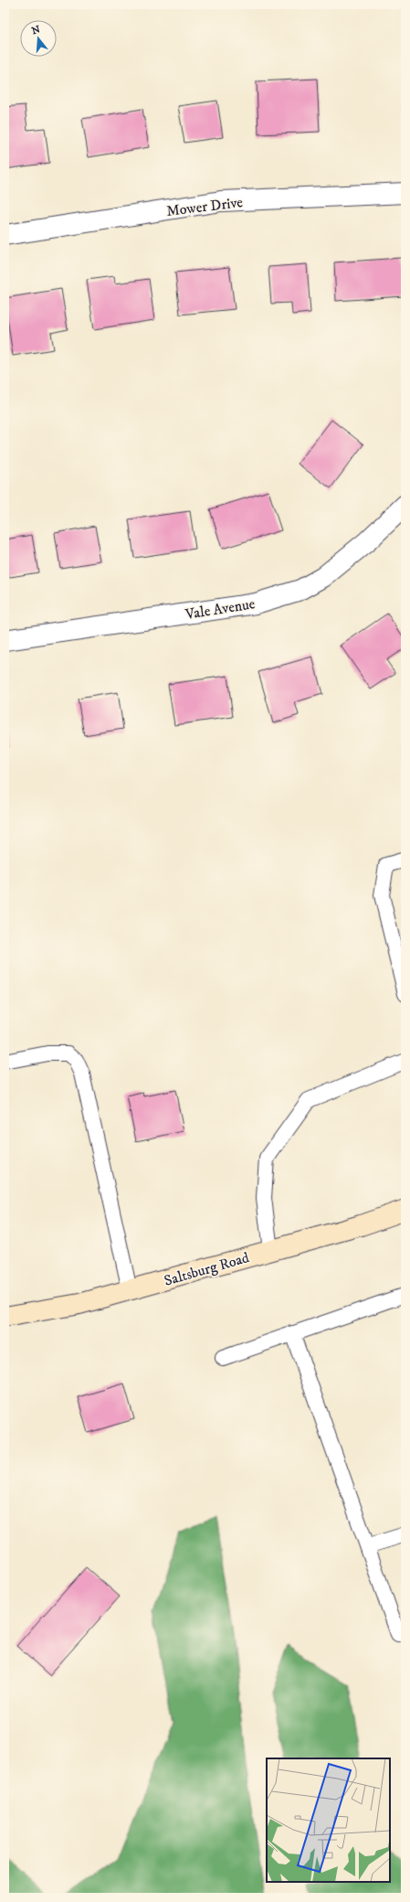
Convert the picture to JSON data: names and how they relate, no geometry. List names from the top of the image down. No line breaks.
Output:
{"streets":{"main road":["Saltsburg Road"],"street":["Mower Drive","Vale Avenue"]},"north":"top"}
